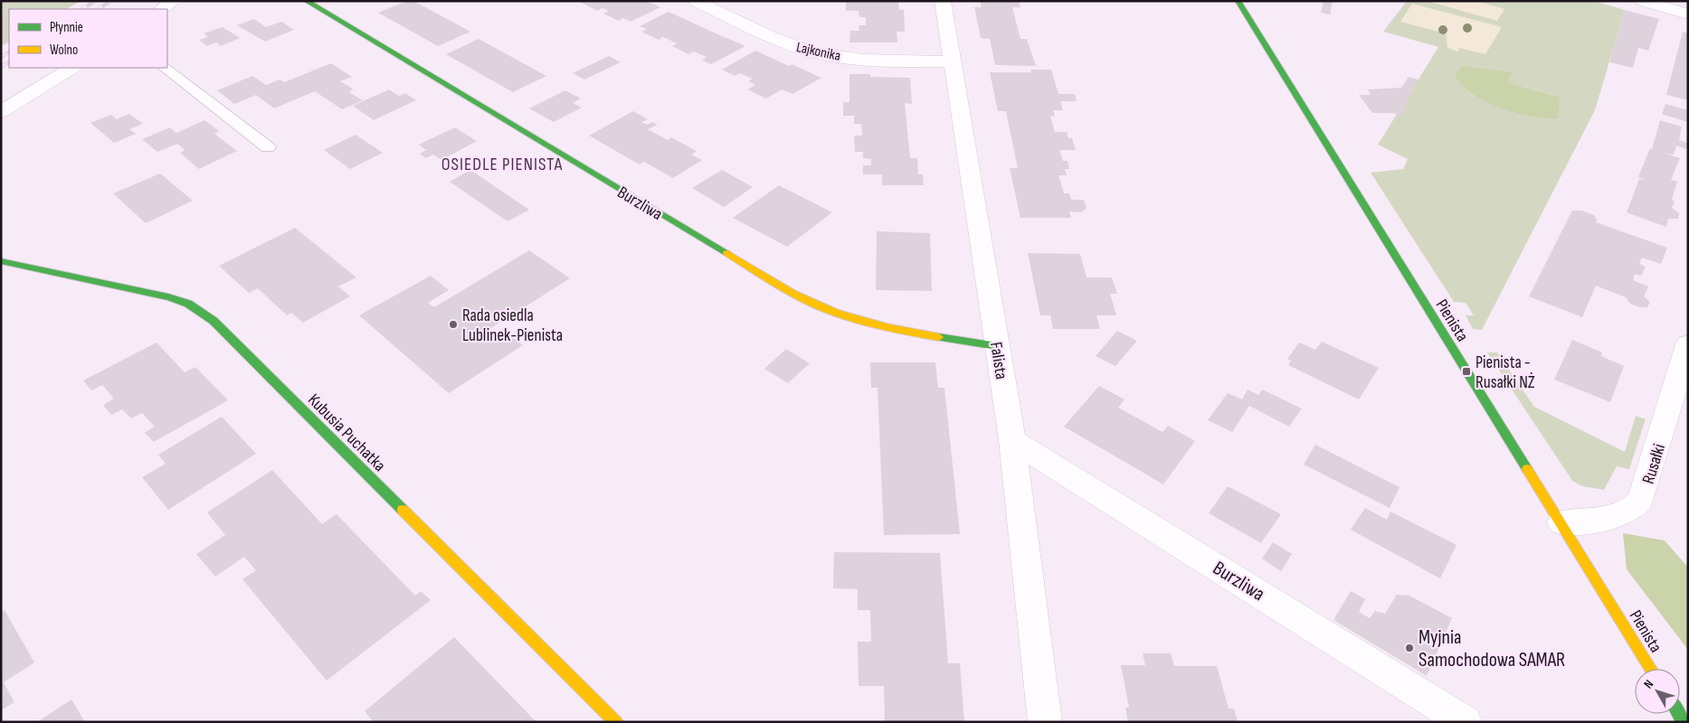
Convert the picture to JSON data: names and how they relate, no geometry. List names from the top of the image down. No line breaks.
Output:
{"streets":{"street":["Lajkonika","Burzliwa","Pienista","Falista","Kubusia Puchatka","Rusałki"]},"crossings":[["Lajkonika","Falista"],["Burzliwa","Falista"],["Pienista","Rusałki"]],"districts":["OSIEDLE PIENISTA"],"places":{"other":["Rada osiedla Lublinek-Pienista","Myjnia Samochodowa SAMAR"],"transit":["Pienista - Rusałki NŻ"]},"legend":["Płynnie","Wolno"],"north":"top left"}
